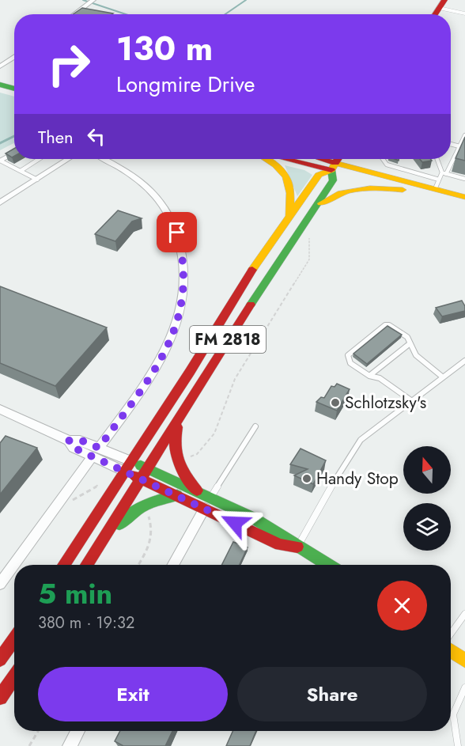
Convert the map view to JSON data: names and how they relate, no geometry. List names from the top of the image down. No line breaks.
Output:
{"streets":{"main road":["FM 2818"]},"places":["Schlotzsky's","Handy Stop"],"north":"top","page":{"turn":["130 m","Longmire Drive"],"then":"Then","heading":["5 min","380 m · 19:32"],"buttons":["Exit","Share"]}}
